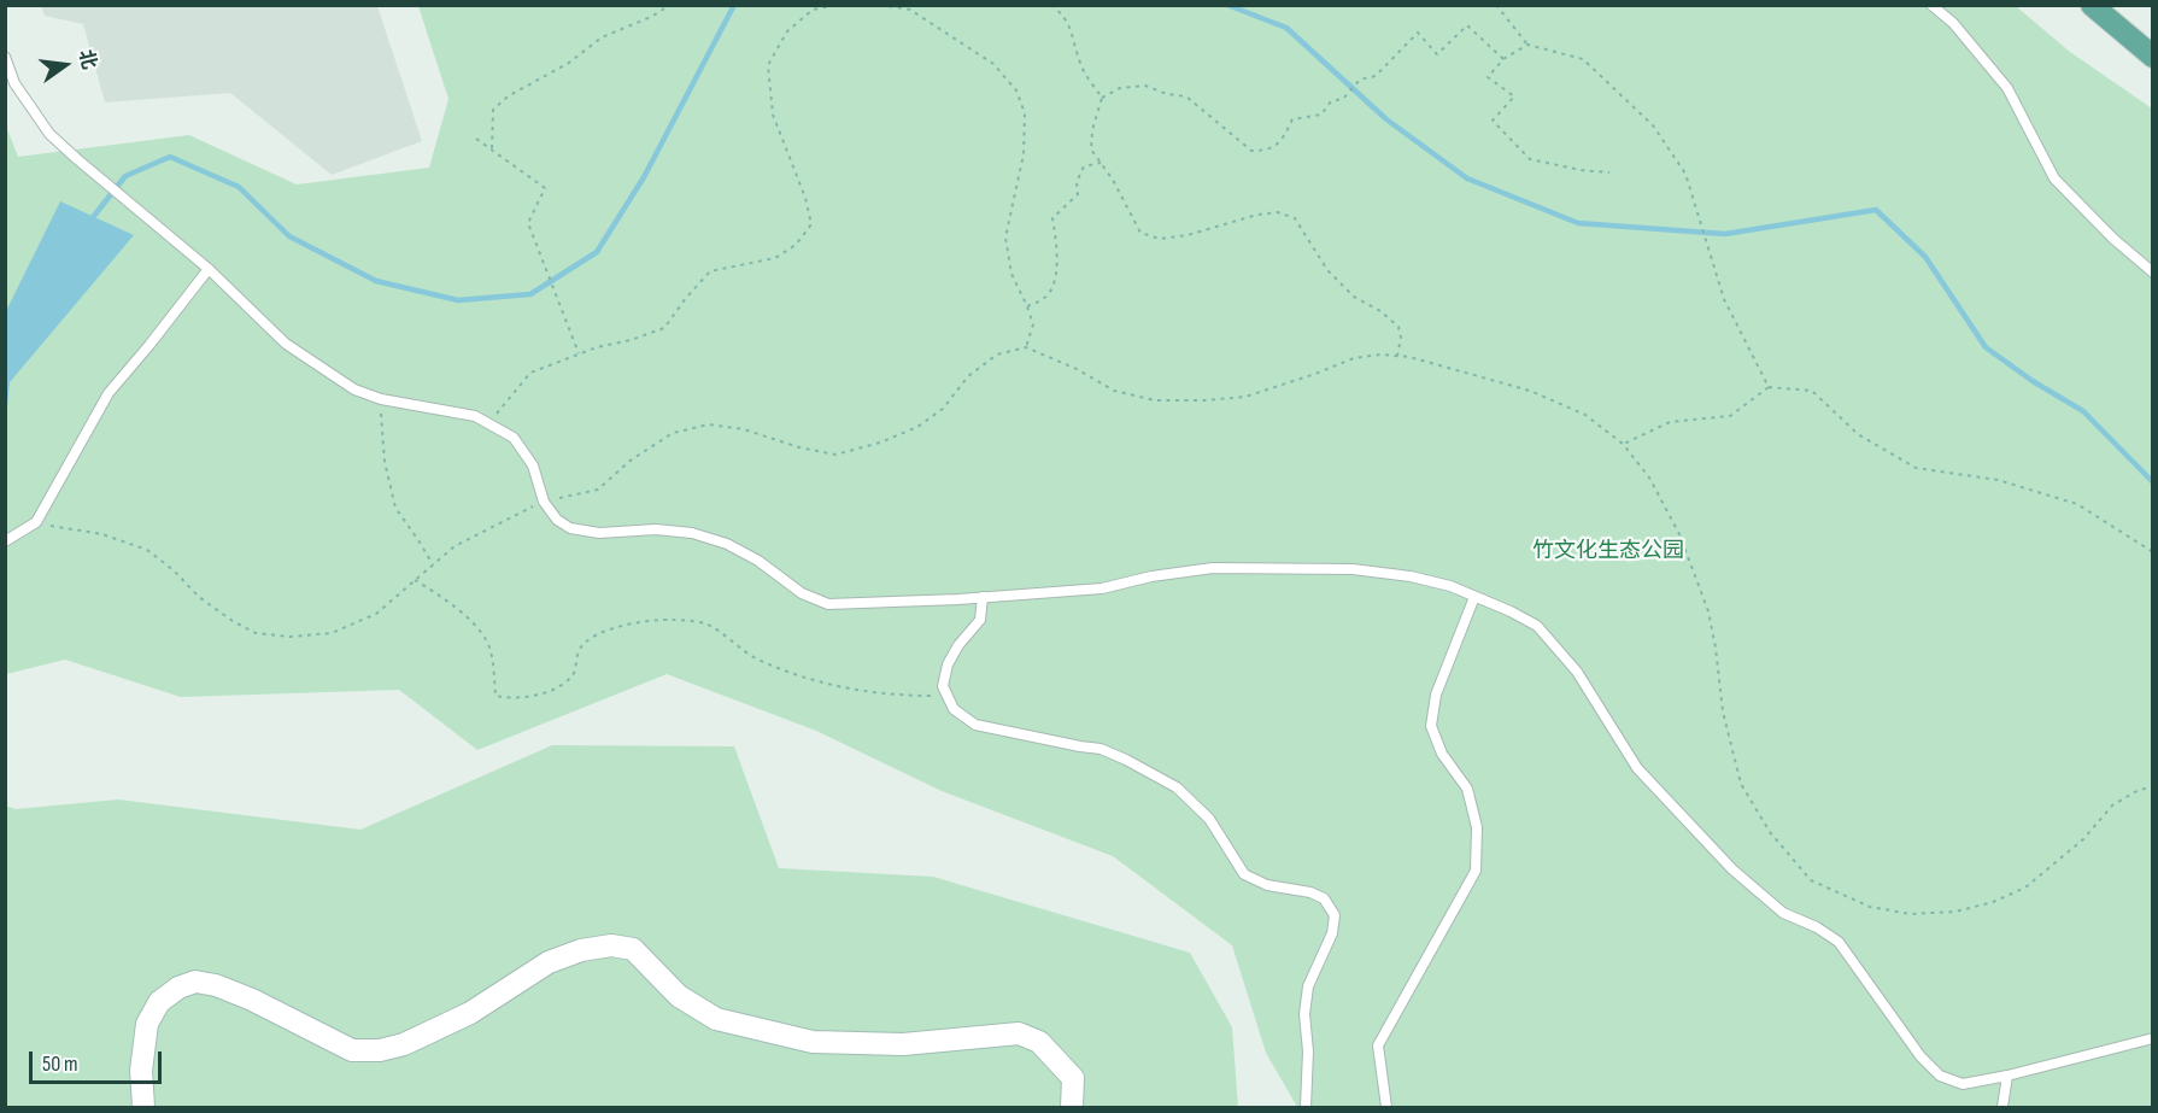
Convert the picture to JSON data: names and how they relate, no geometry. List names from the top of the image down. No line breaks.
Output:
{"parks":["竹文化生态公园"],"scale_bar":"50 m","north":"right"}
